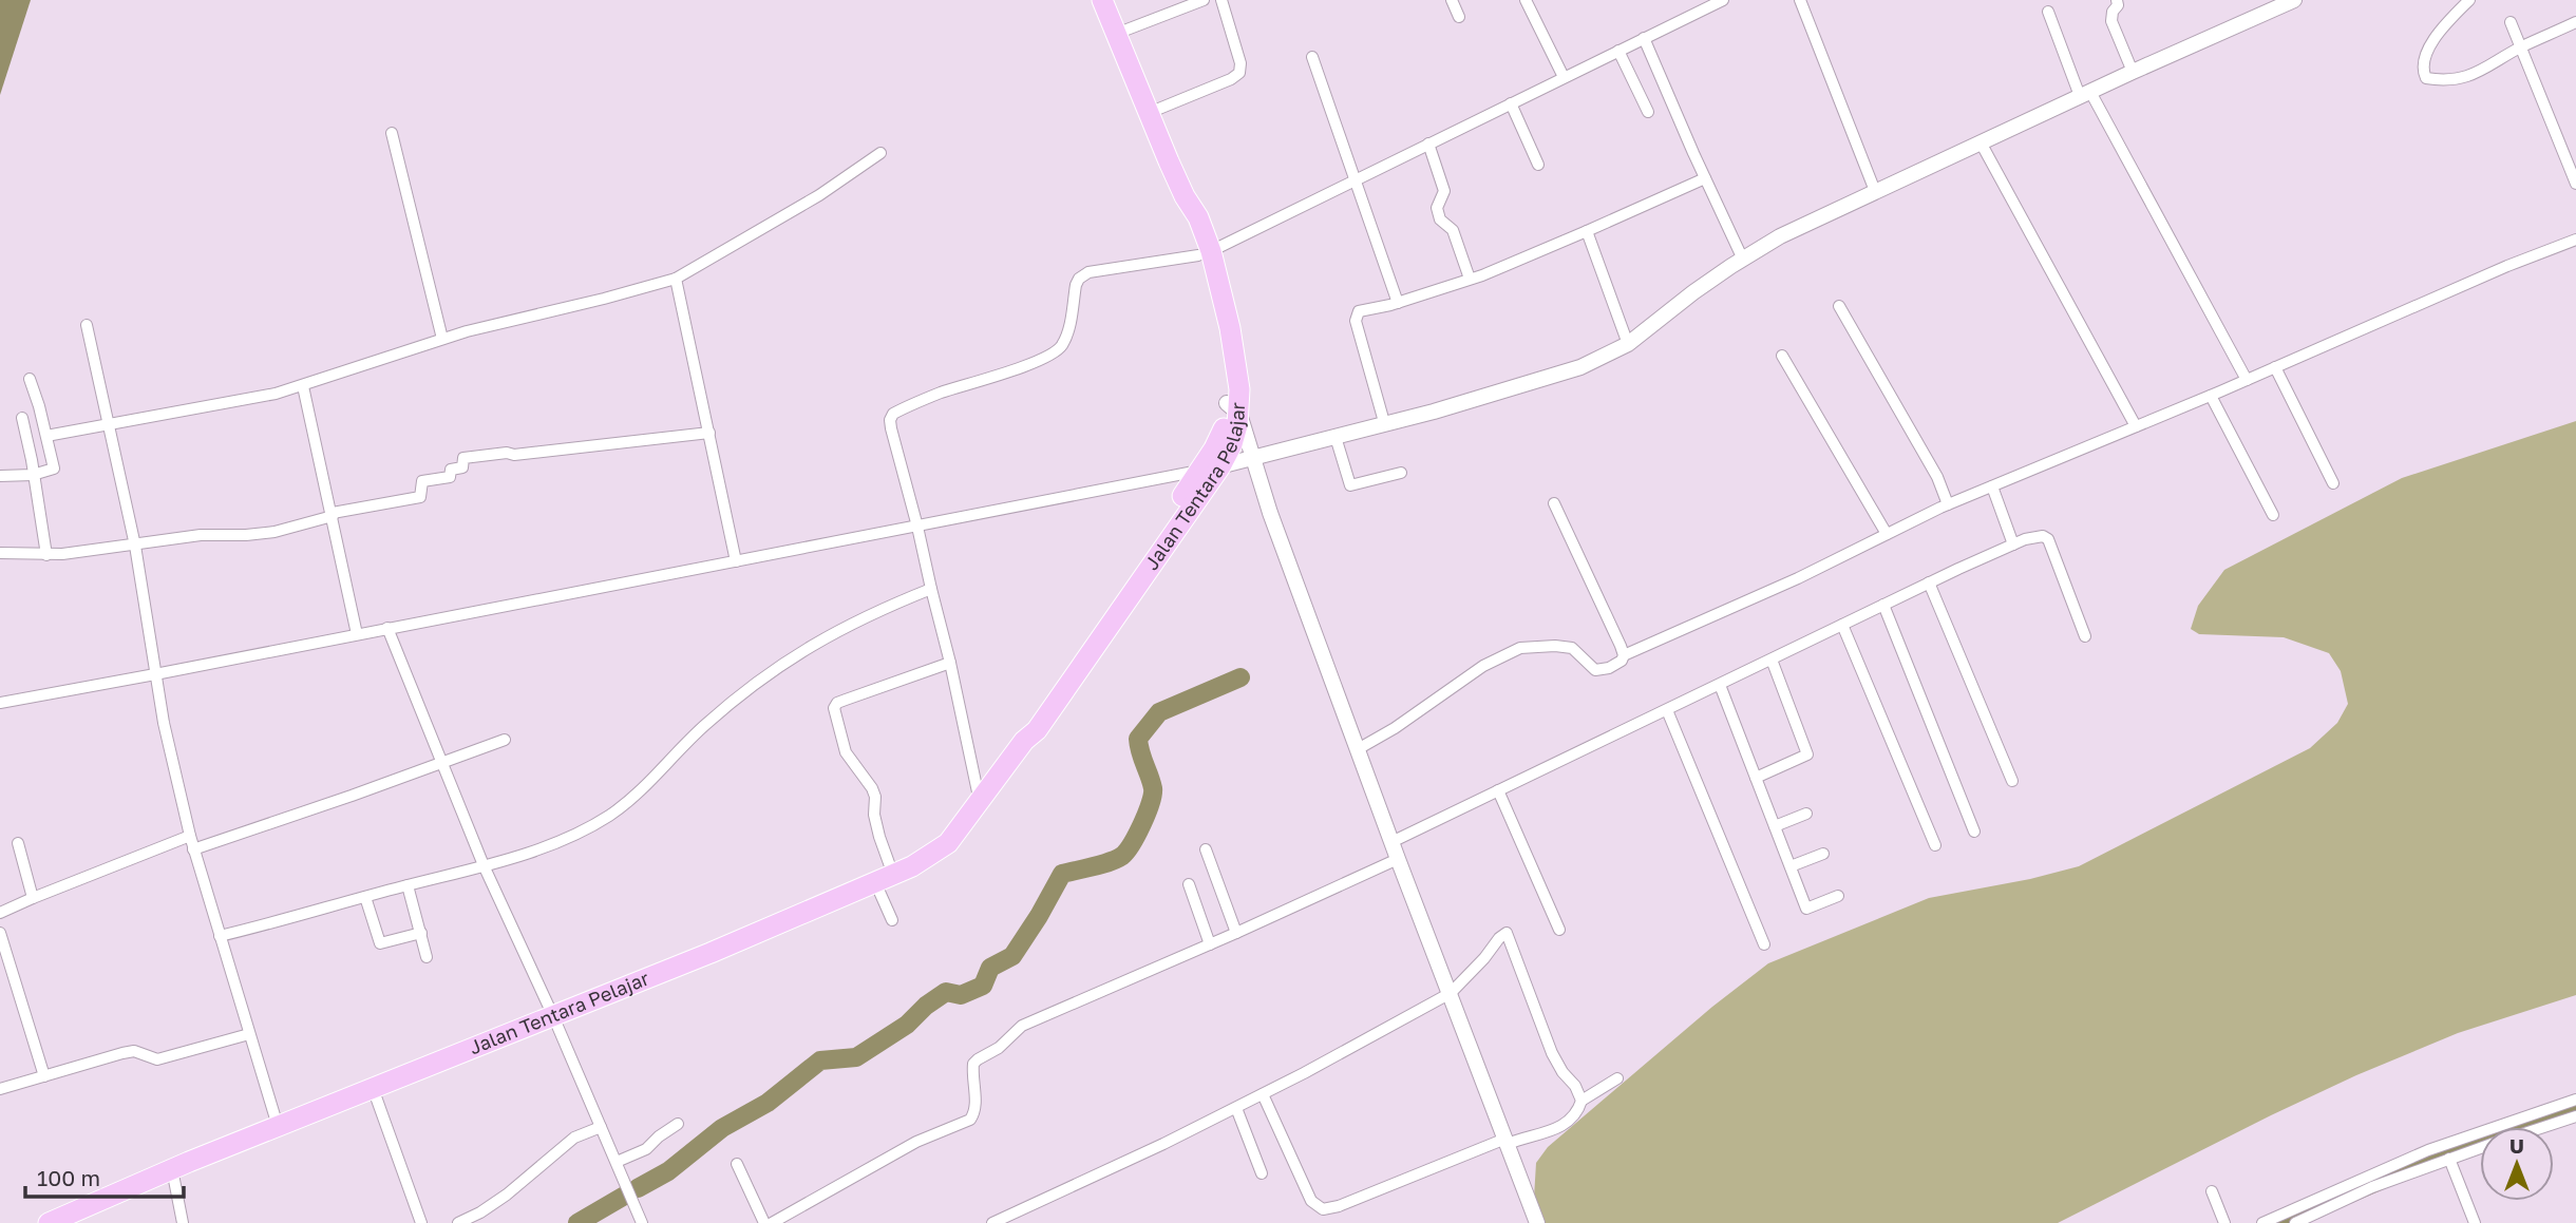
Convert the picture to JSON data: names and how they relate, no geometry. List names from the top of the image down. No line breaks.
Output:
{"streets":{"highway":["Jalan Tentara Pelajar"]},"scale_bar":"100 m","north":"top"}
